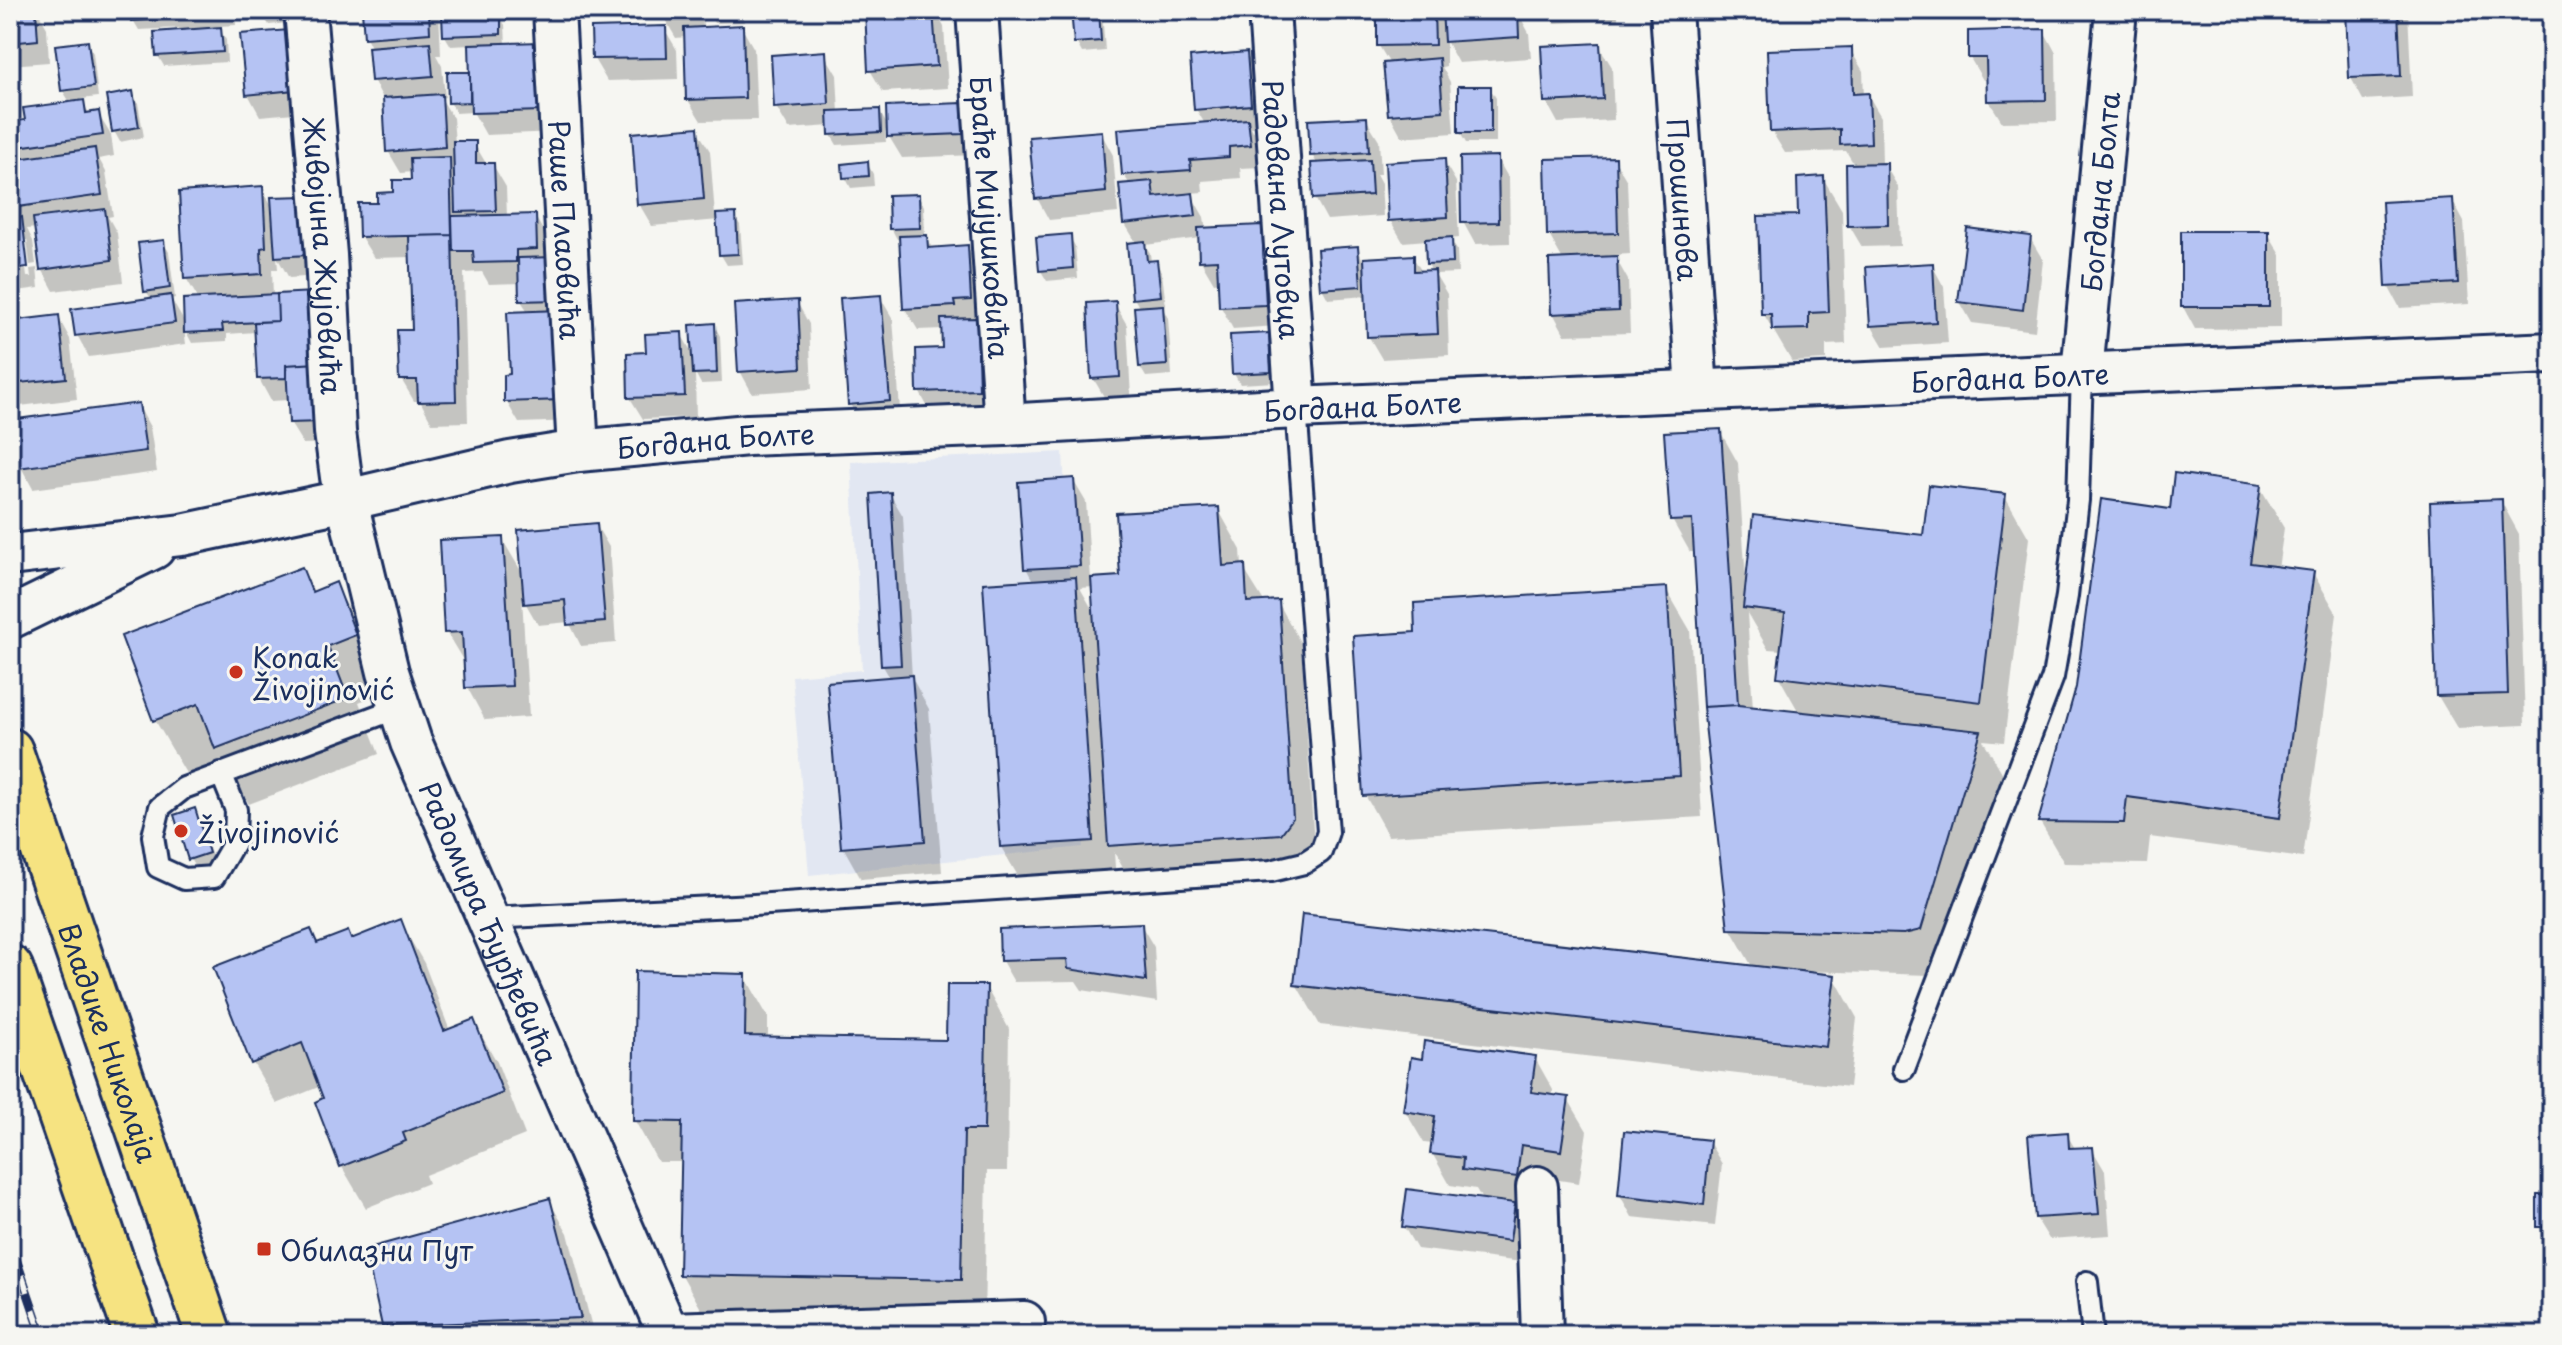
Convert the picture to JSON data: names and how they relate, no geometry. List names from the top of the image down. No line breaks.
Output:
{"streets":{"main road":["Владике Николаја"],"street":["Богдана Болта","Прошинова","Радована Лутовца","Браће Мијушковића","Раше Плаовића","Живојина Жујовића","Богдана Болте","Радомира Ђурђевића"]},"crossings":[["Богдана Болта","Богдана Болте"],["Прошинова","Богдана Болте"],["Радована Лутовца","Богдана Болте"],["Браће Мијушковића","Богдана Болте"],["Раше Плаовића","Богдана Болте"],["Живојина Жујовића","Богдана Болте"],["Живојина Жујовића","Радомира Ђурђевића"],["Богдана Болте","Радомира Ђурђевића"]],"places":{"other":["Konak Živojinović","Živojinović"],"transit":["Обилазни Пут"]}}
